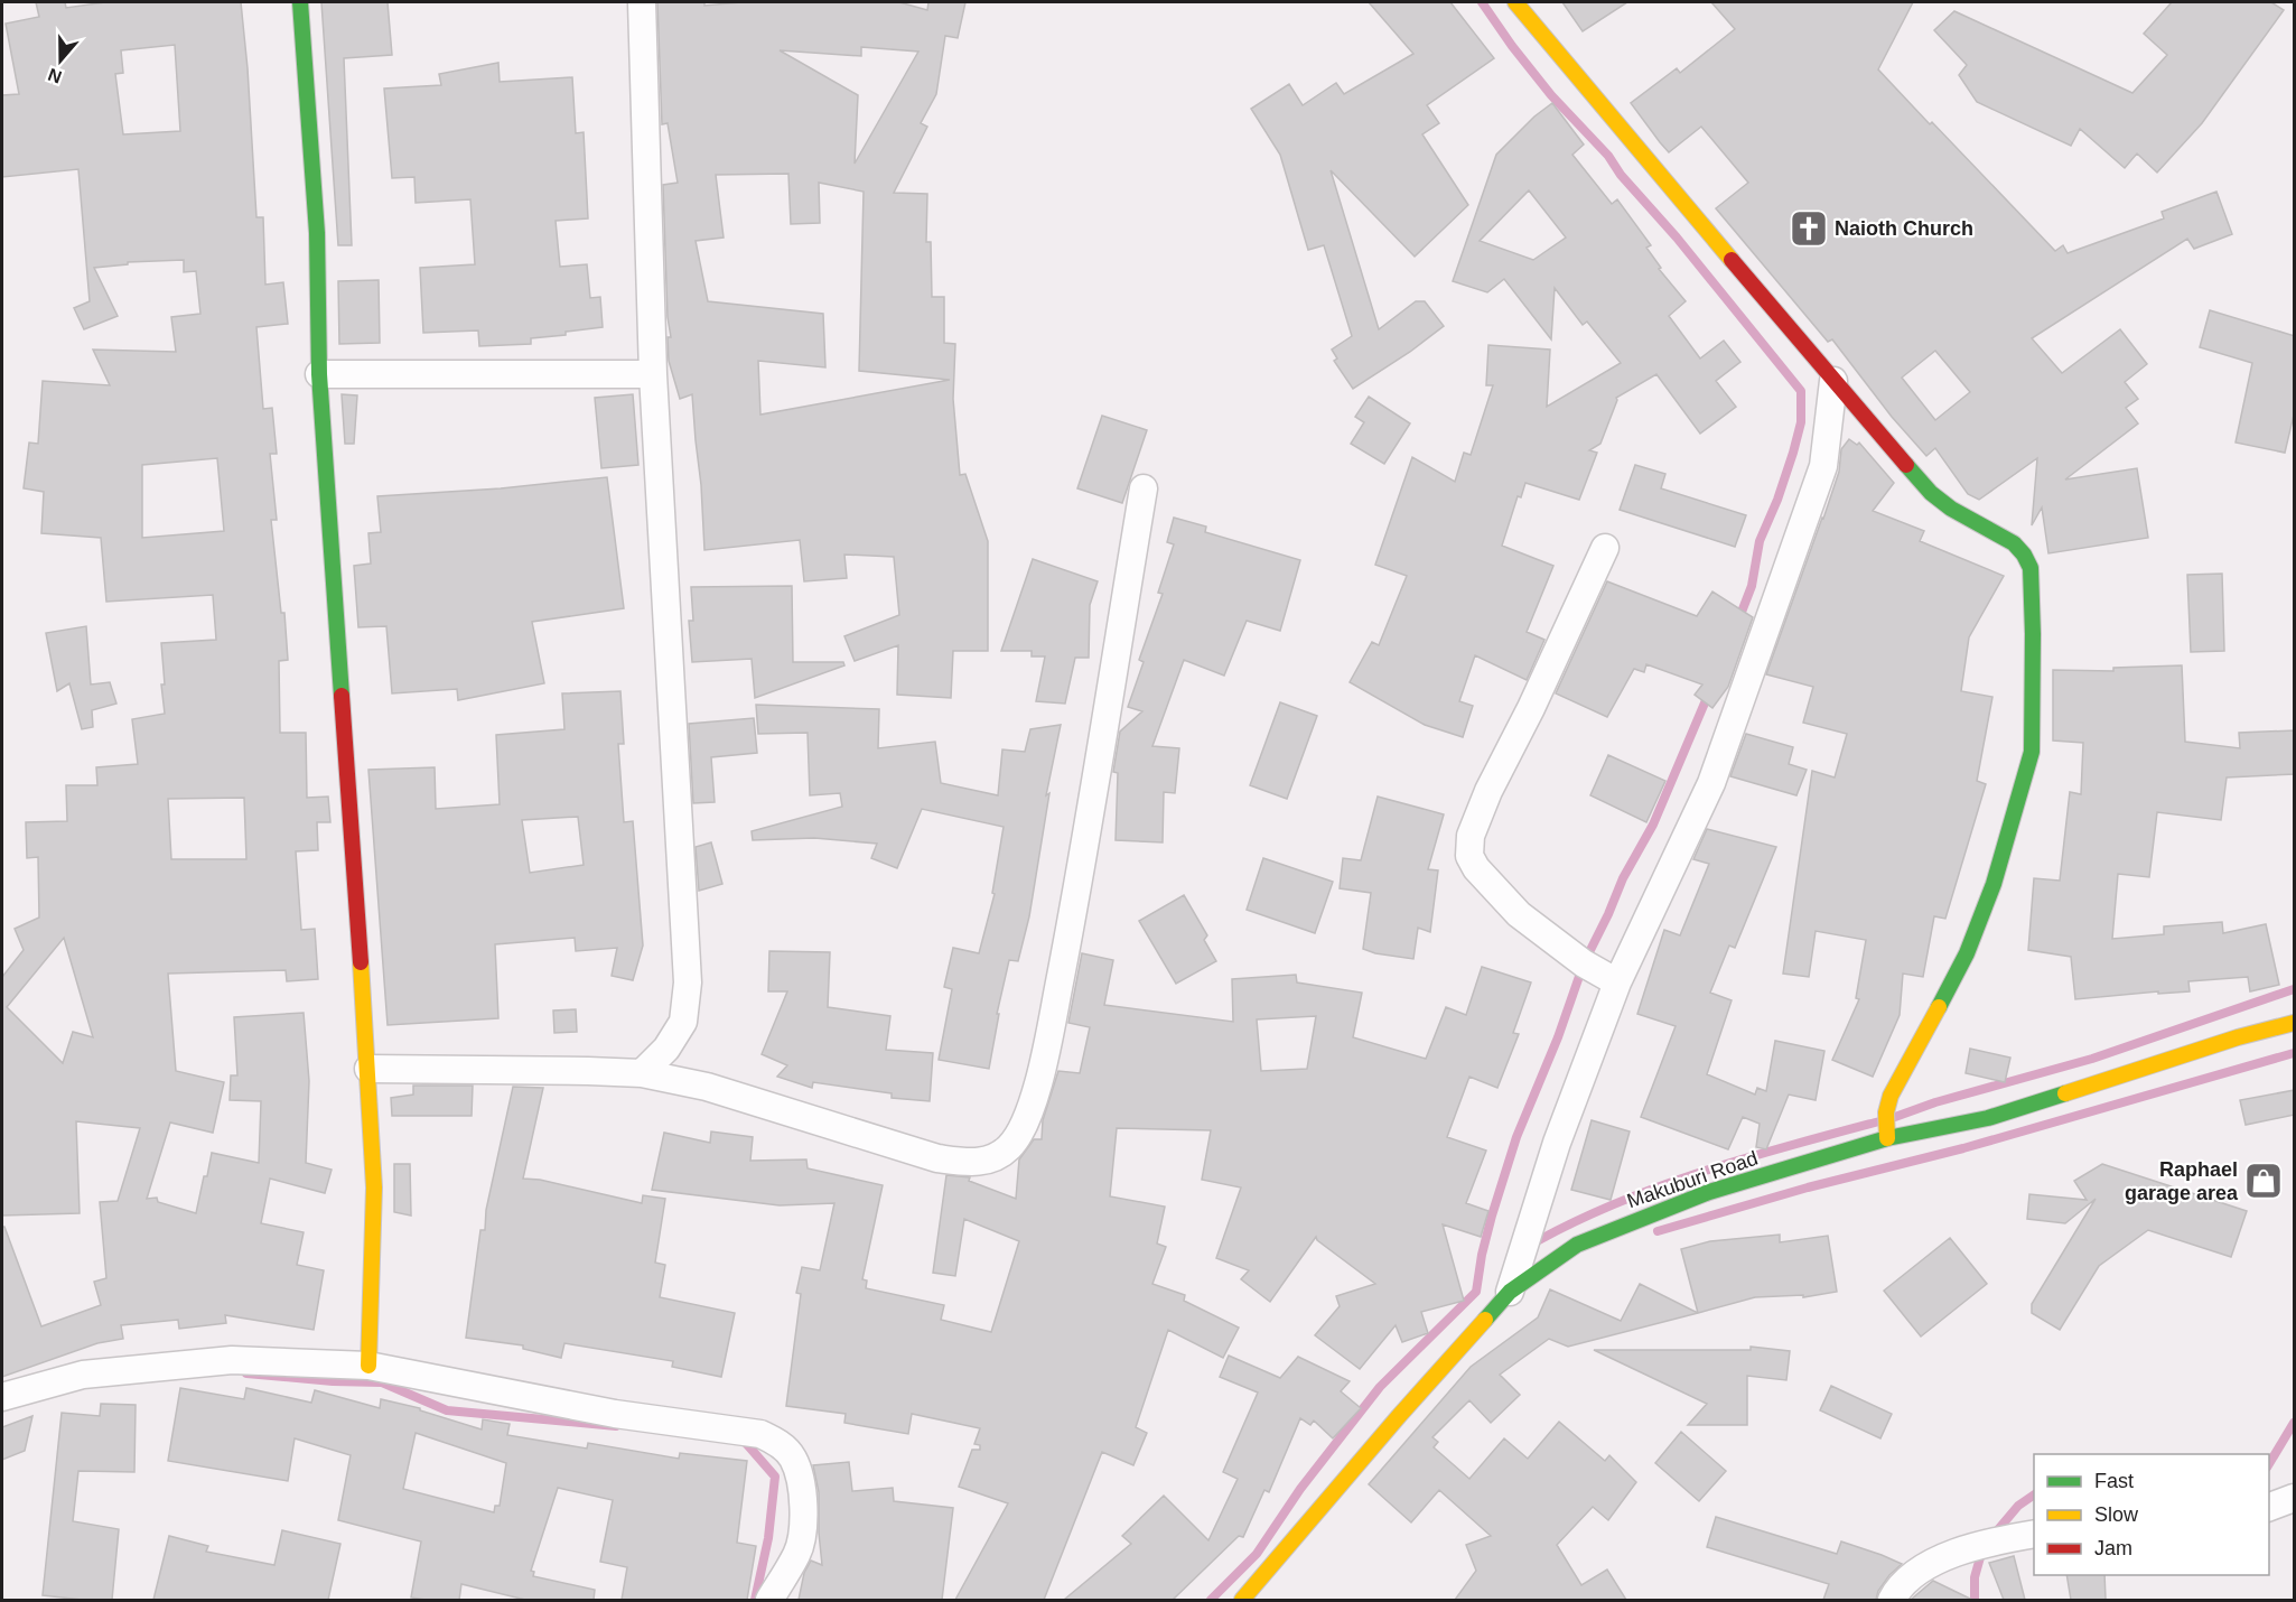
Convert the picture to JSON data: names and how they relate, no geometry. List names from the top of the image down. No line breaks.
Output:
{"streets":{"street":["Makuburi Road"]},"places":{"church":["Naioth Church"],"shop":["Raphael garage area"]},"legend":["Fast","Slow","Jam"],"north":"bottom"}
